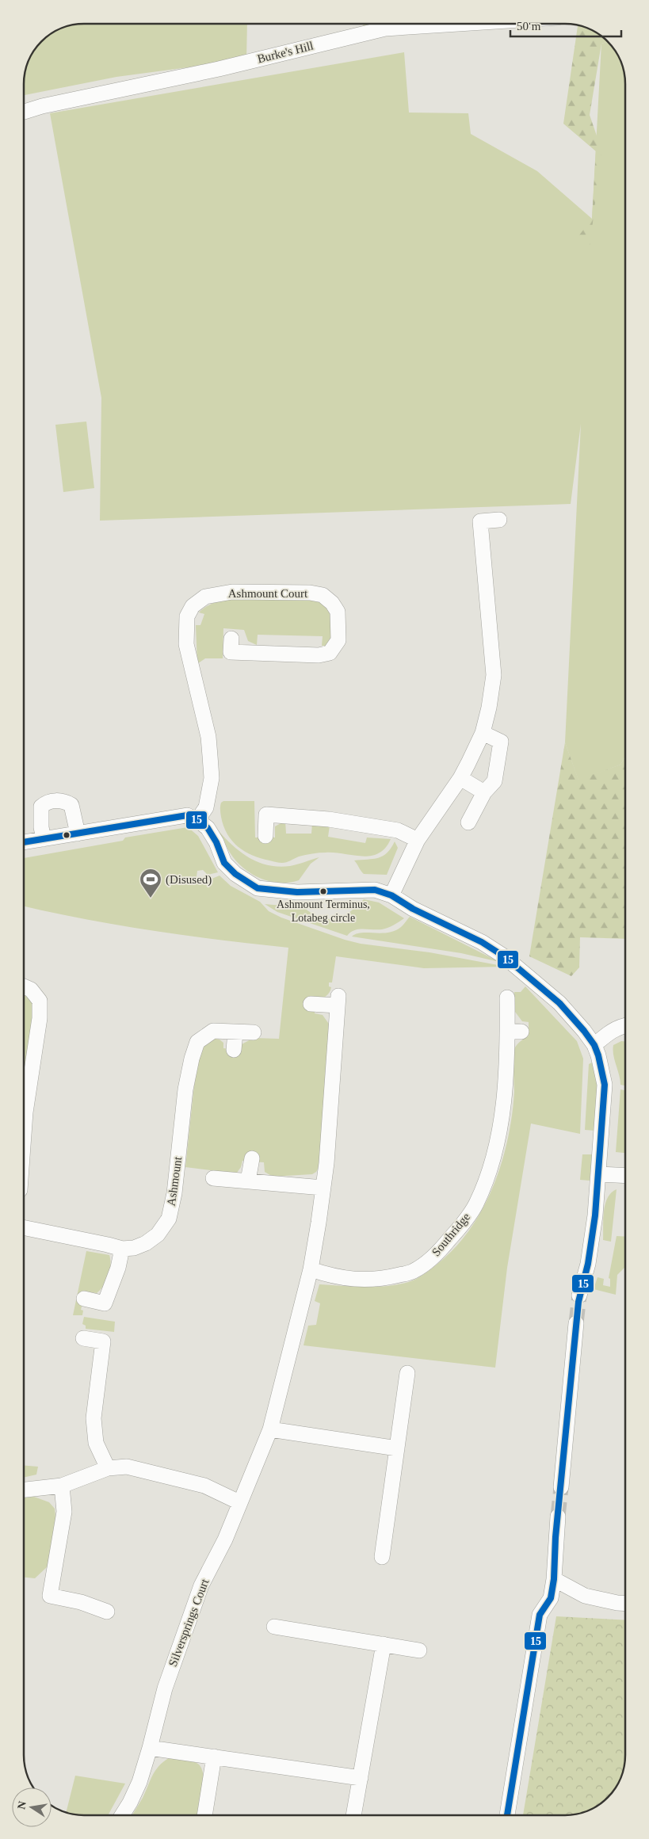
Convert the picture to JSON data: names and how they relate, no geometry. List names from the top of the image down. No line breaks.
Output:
{"streets":{"street":["Burke's Hill","Ashmount Court","Ashmount","Southridge","Silversprings Court"]},"crossings":[["Southridge","Silversprings Court"]],"places":{"other":["Ashmount Terminus, Lotabeg circle"],"sports":["(Disused)"]},"lines":["transit line 15"],"scale_bar":"50 m","north":"left"}
